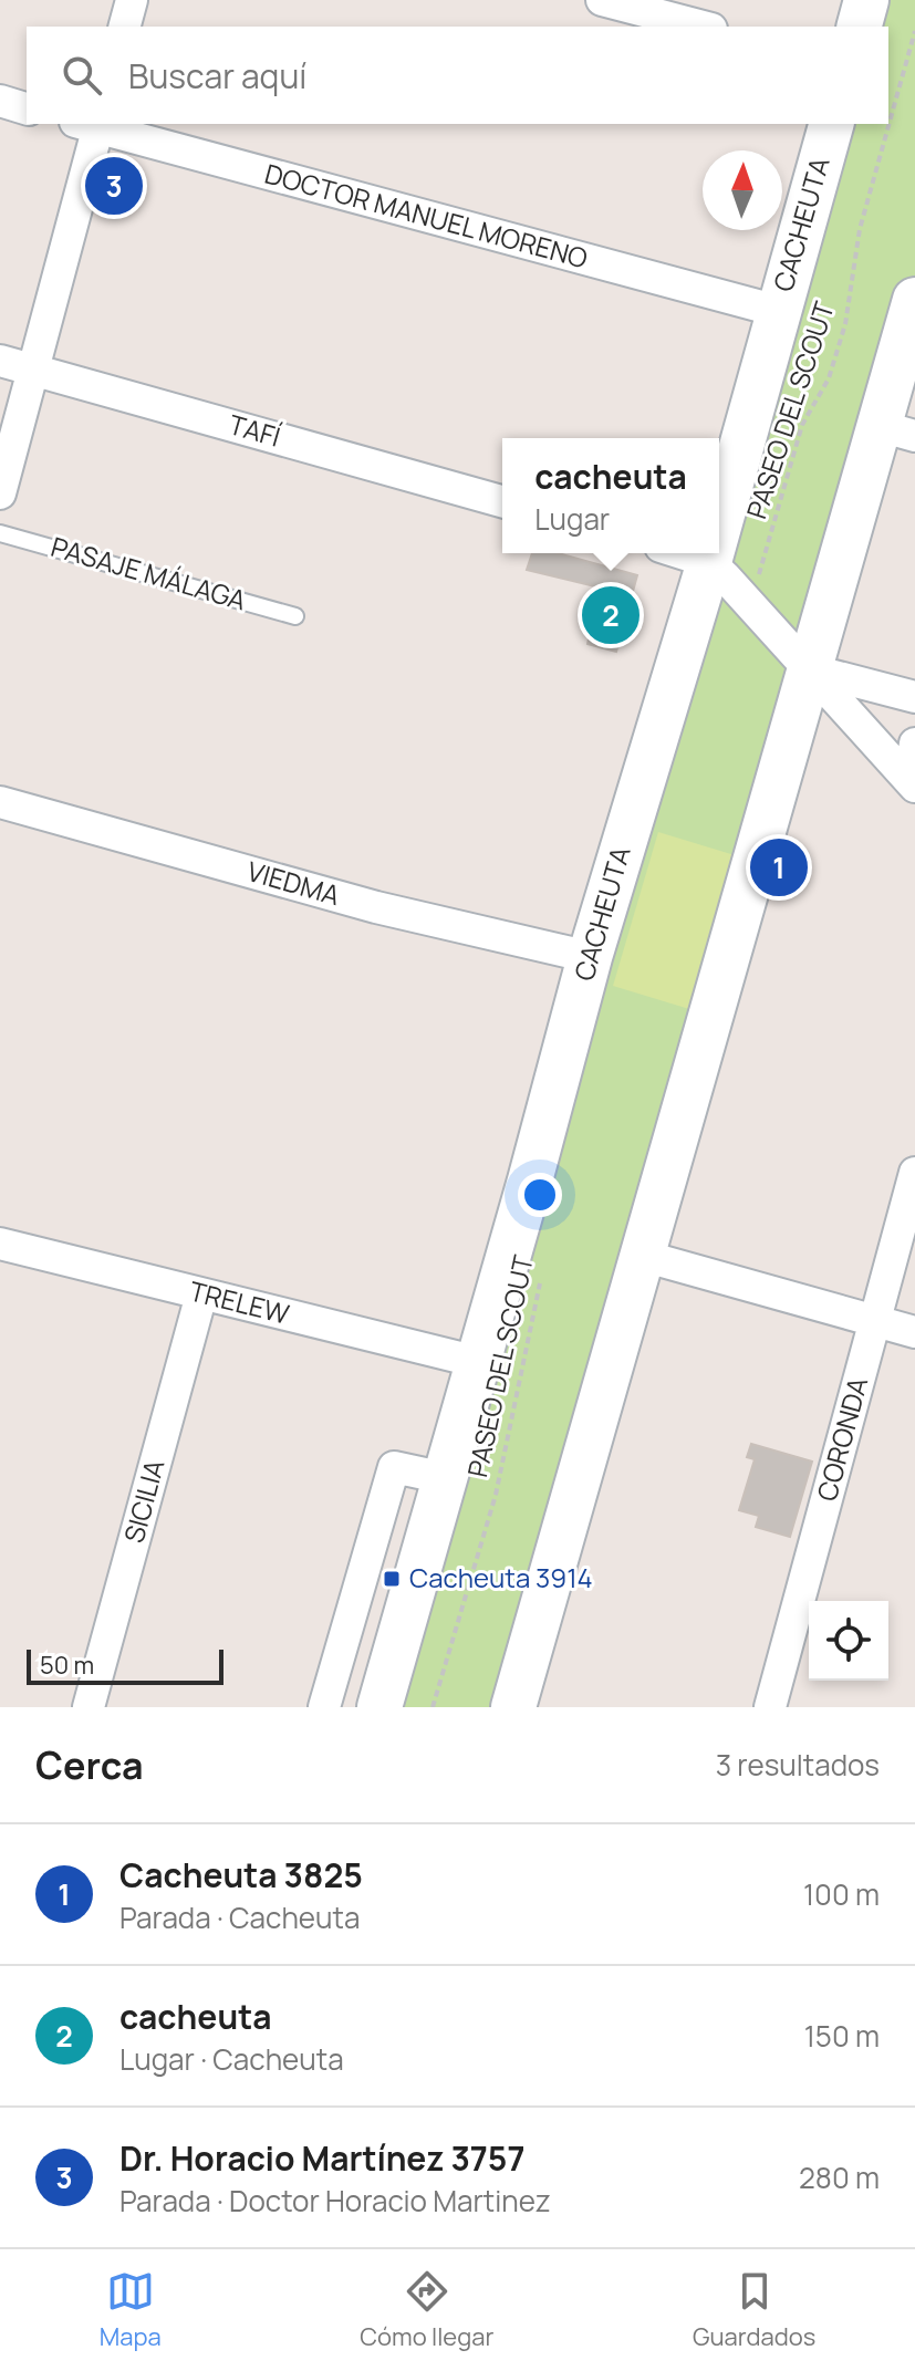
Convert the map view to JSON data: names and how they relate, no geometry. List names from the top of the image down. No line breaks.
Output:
{"streets":{"street":["DOCTOR MANUEL MORENO","CACHEUTA","TAFÍ","VIEDMA","TRELEW","CORONDA","SICILIA"],"lane":["PASAJE MÁLAGA"],"path":["PASEO DEL SCOUT"]},"crossings":[["DOCTOR MANUEL MORENO","CACHEUTA"],["CACHEUTA","VIEDMA"],["CACHEUTA","TRELEW"],["TRELEW","SICILIA"]],"places":{"transit":["Cacheuta 3914"]},"scale_bar":"50 m","north":"top","page":{"search":"Buscar aquí","pins":["3","2","1"],"popup":["cacheuta","Lugar"],"scale":"50 m","heading":["Cerca","3 resultados"],"list":[{"mark":"1","name":"Cacheuta 3825","note":"Parada · Cacheuta","value":"100 m"},{"mark":"2","name":"cacheuta","note":"Lugar · Cacheuta","value":"150 m"},{"mark":"3","name":"Dr. Horacio Martínez 3757","note":"Parada · Doctor Horacio Martinez","value":"280 m"}],"nav":["Mapa","Cómo llegar","Guardados"]}}
